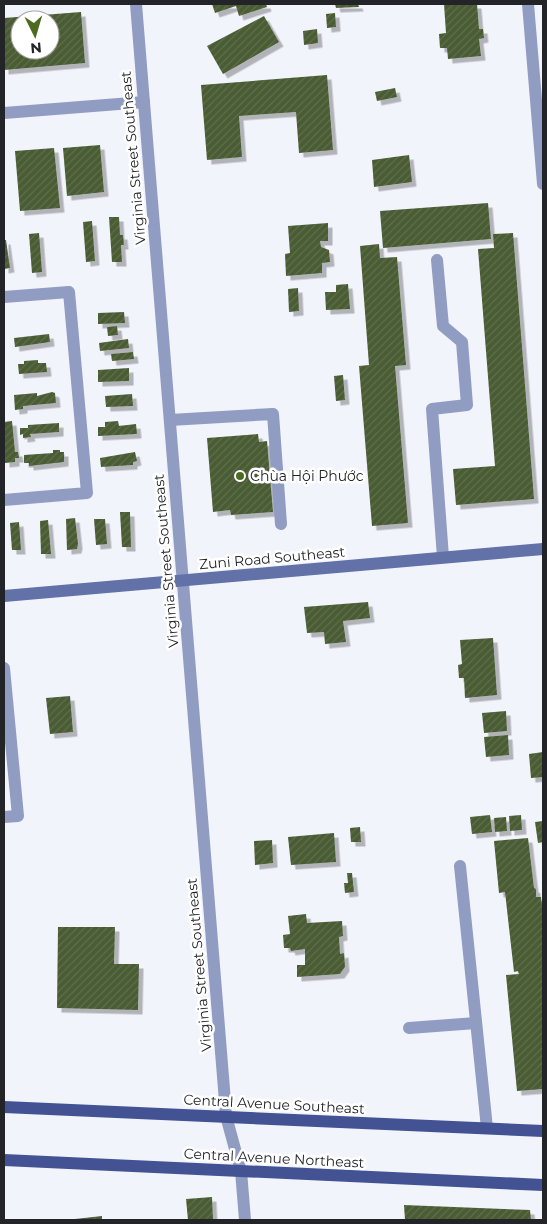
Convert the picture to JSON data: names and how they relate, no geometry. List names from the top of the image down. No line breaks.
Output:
{"streets":{"main road":["Central Avenue Southeast","Central Avenue Northeast"],"street":["Virginia Street Southeast","Zuni Road Southeast"]},"crossings":[["Virginia Street Southeast","Zuni Road Southeast"],["Virginia Street Southeast","Central Avenue Southeast"],["Virginia Street Southeast","Central Avenue Northeast"]],"places":["Chùa Hội Phước"],"north":"bottom"}
